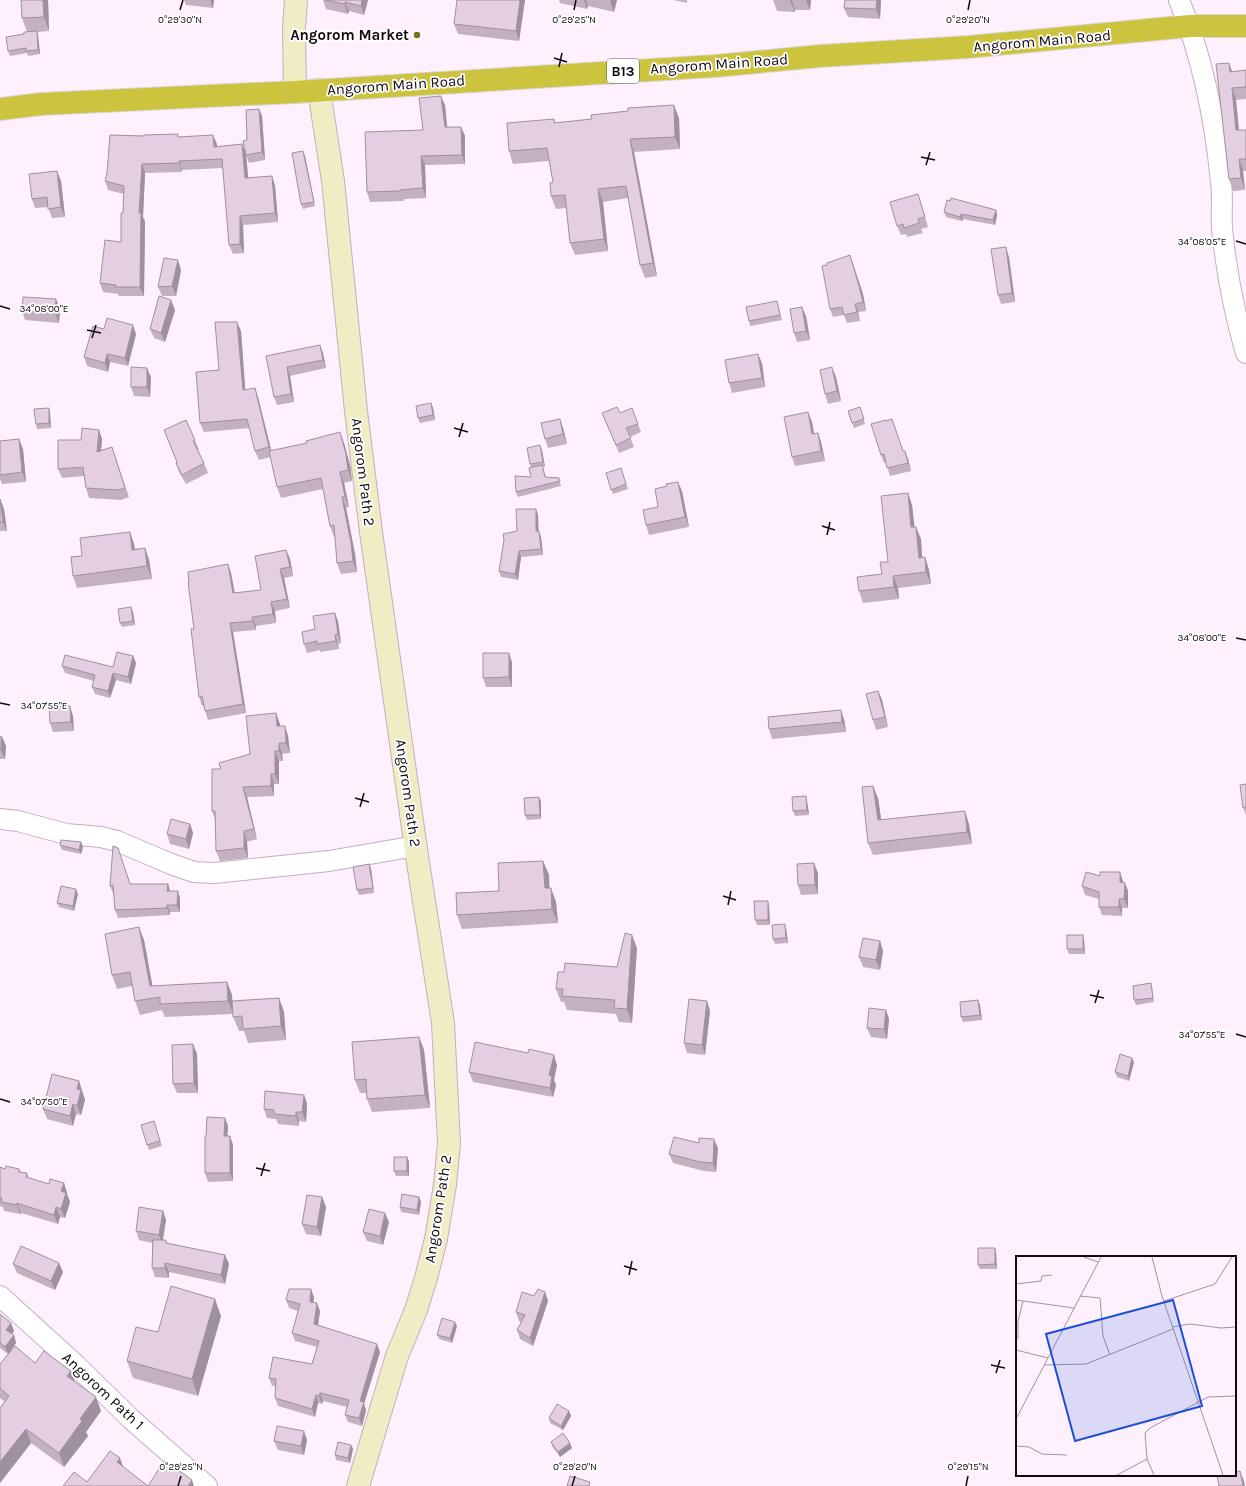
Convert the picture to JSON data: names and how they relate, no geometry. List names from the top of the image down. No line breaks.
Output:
{"streets":{"highway":["Angorom Main Road","B13"],"street":["Angorom Path 2","Angorom Path 1"]},"crossings":[["Angorom Main Road","Angorom Path 2"]],"places":["Angorom Market"],"coordinates":["0°29'25\"N","0°29'20\"N","0°29'30\"N","34°08'05\"E","34°08'00\"E","34°07'55\"E","34°07'50\"E","0°29'15\"N"]}
